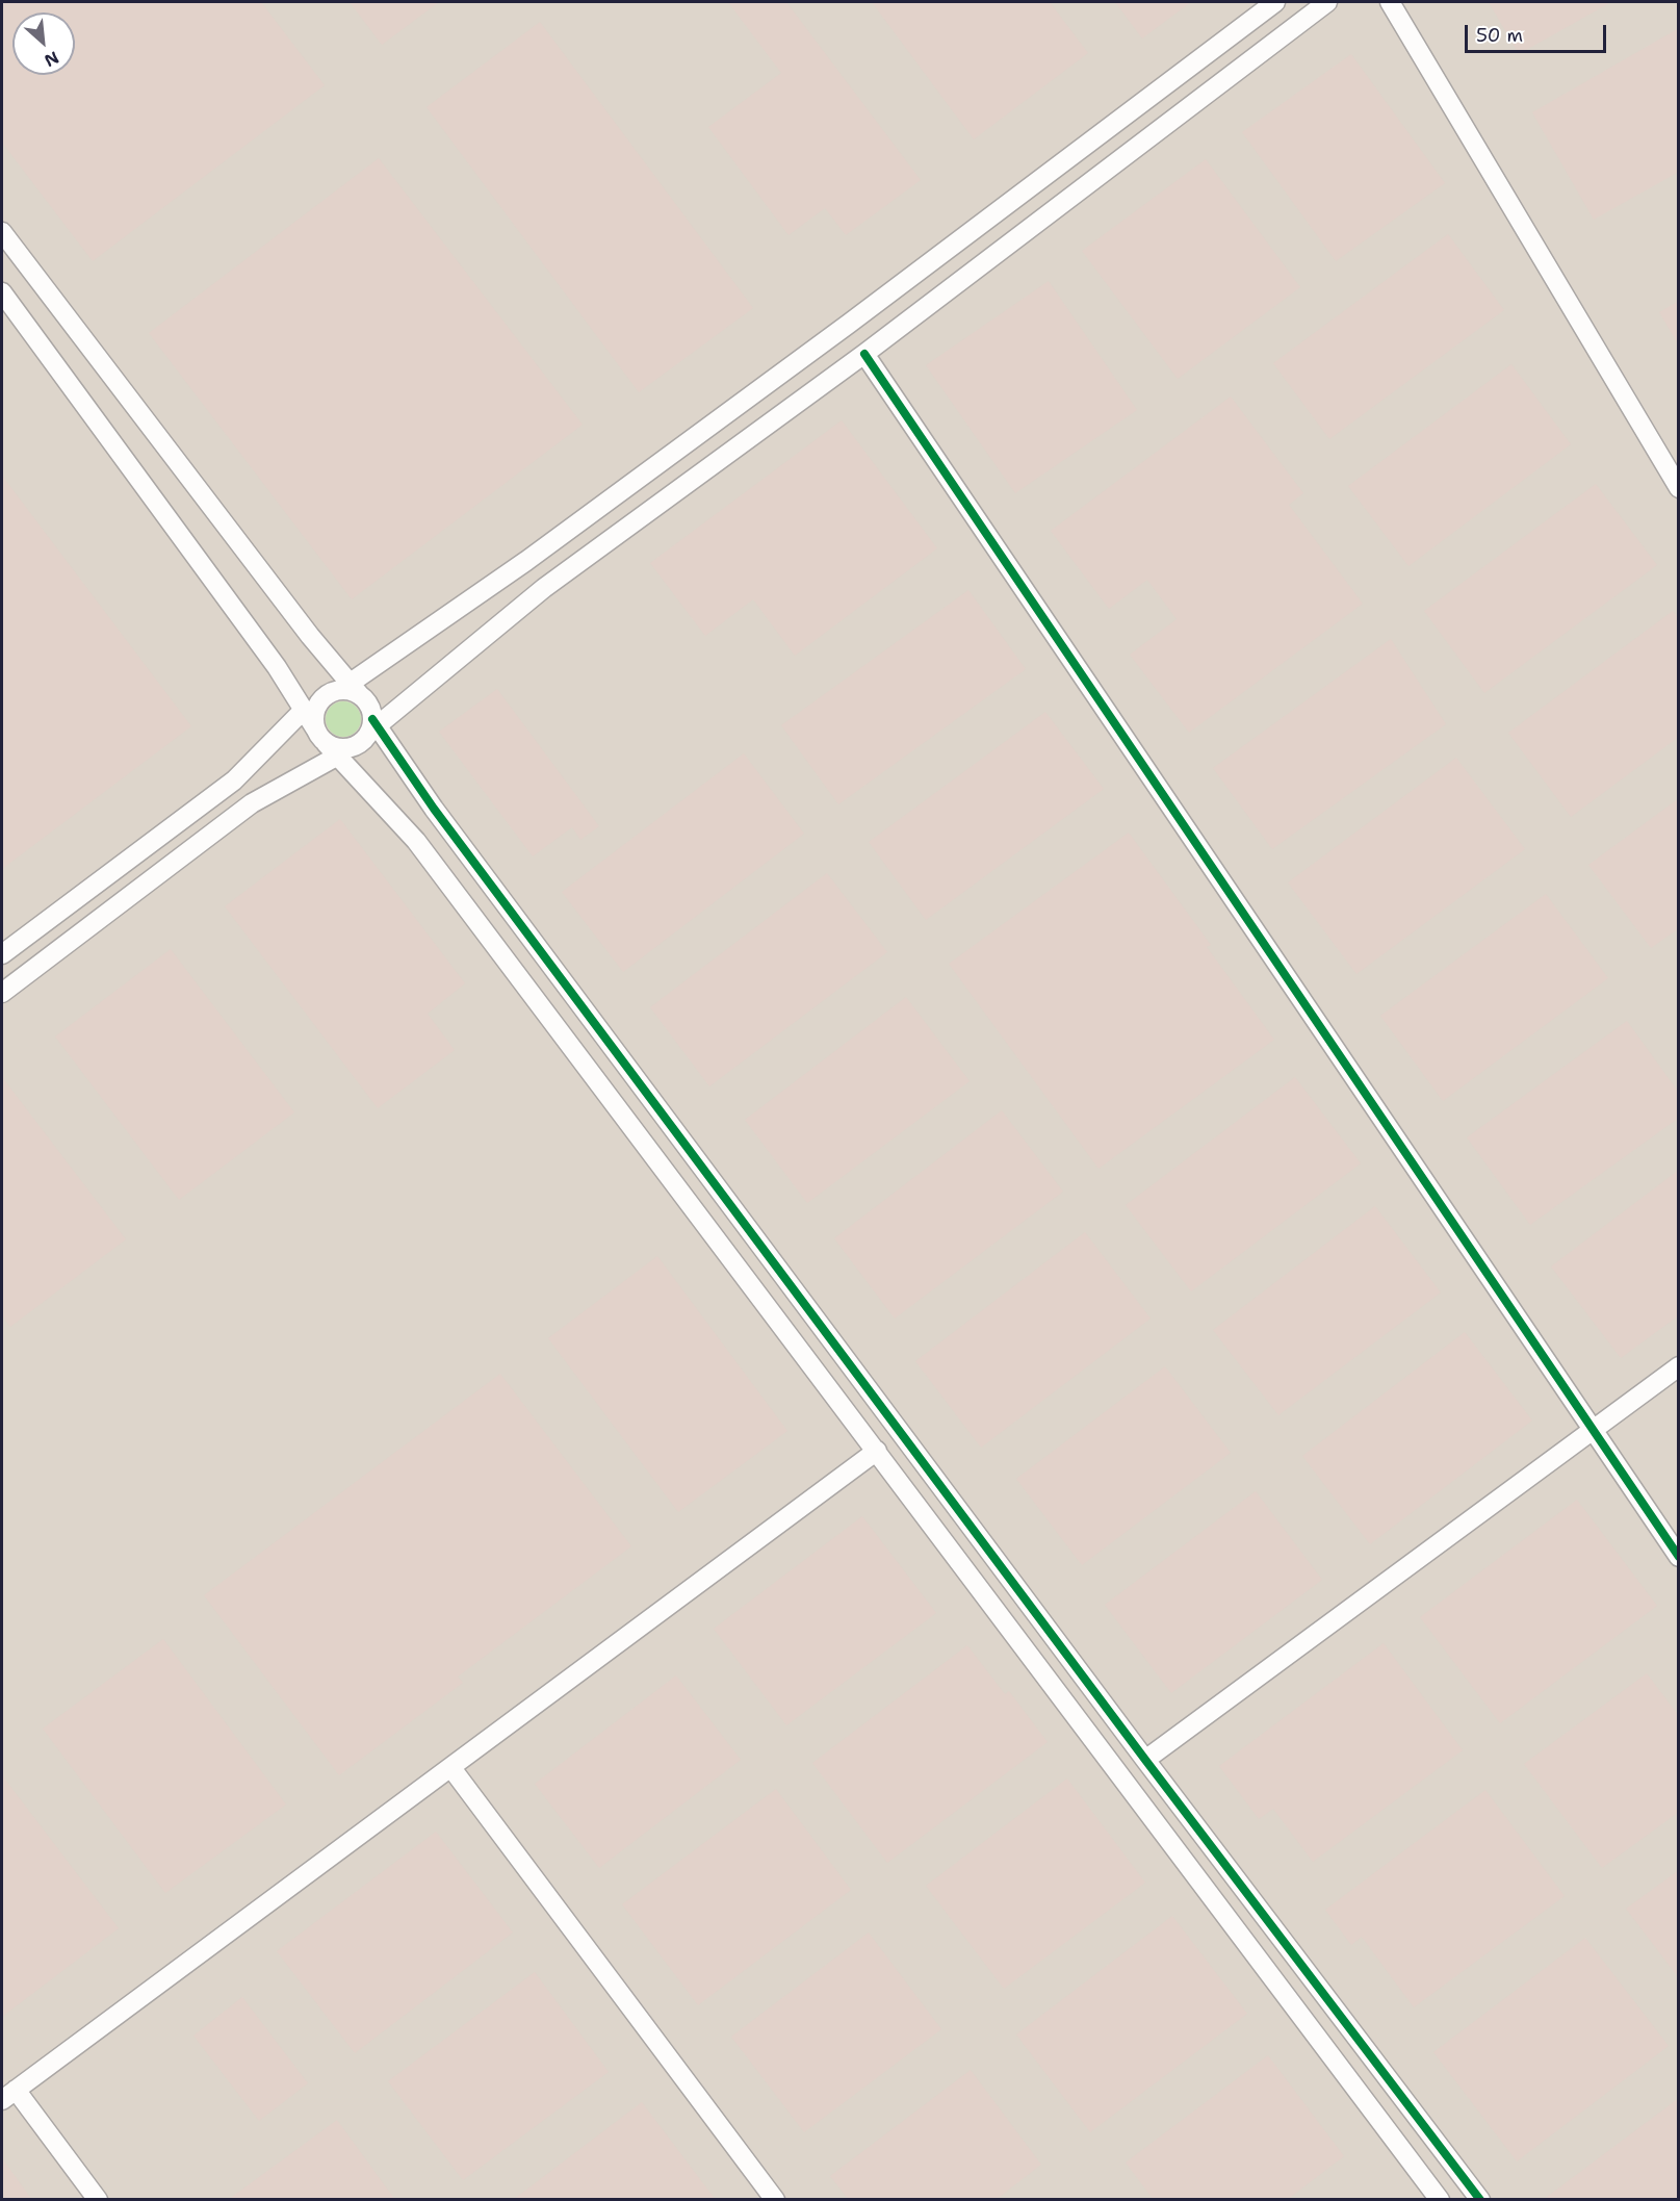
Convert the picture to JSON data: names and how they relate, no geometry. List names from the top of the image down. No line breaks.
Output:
{"scale_bar":"50 m","north":"bottom right"}
